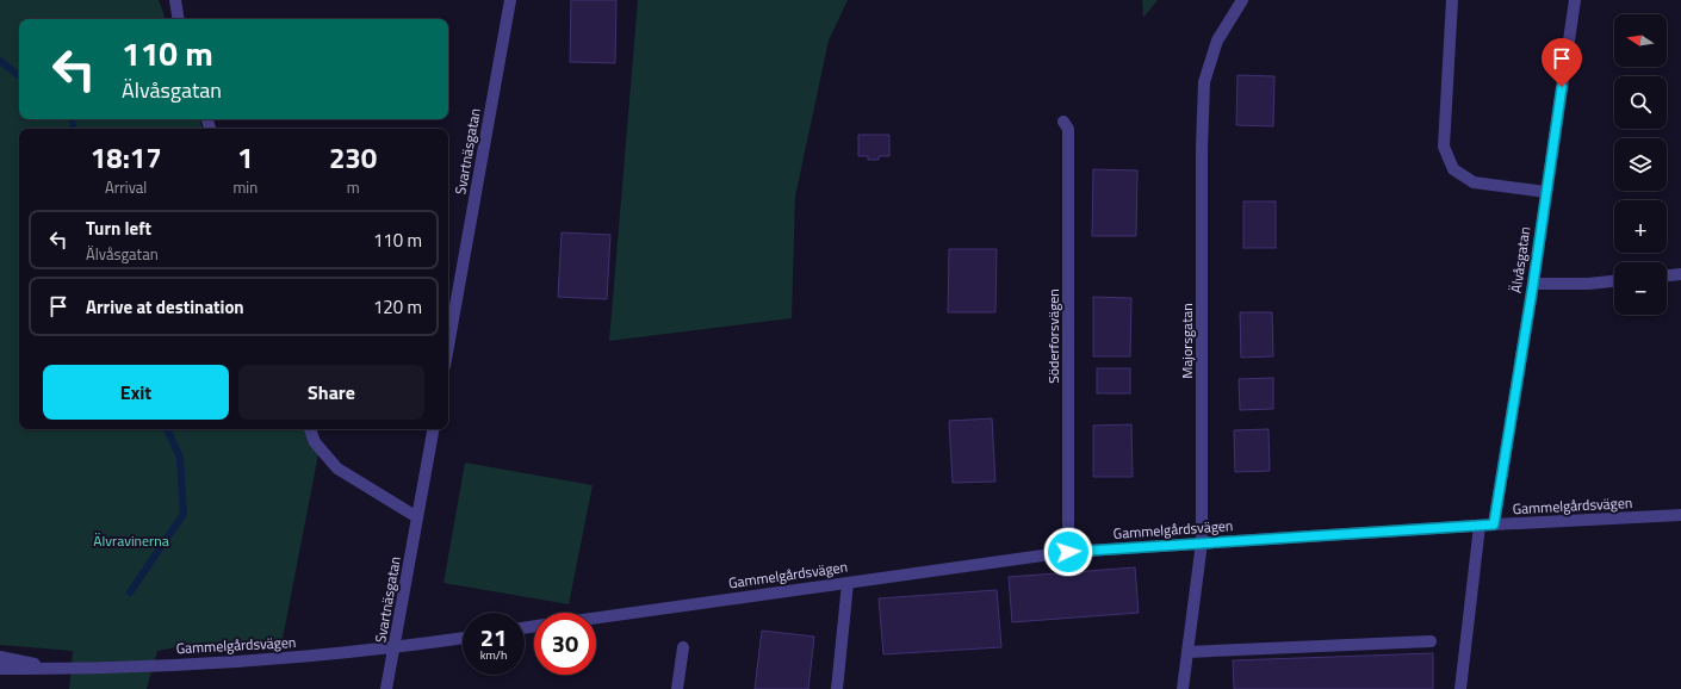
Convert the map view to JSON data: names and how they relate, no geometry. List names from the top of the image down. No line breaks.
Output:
{"streets":{"street":["Svartnäsgatan","Älvåsgatan","Söderforsvägen","Majorsgatan","Gammelgårdsvägen"]},"crossings":[["Svartnäsgatan","Gammelgårdsvägen"],["Älvåsgatan","Gammelgårdsvägen"],["Söderforsvägen","Gammelgårdsvägen"],["Majorsgatan","Gammelgårdsvägen"]],"parks":["Älvravinerna"],"north":"left","page":{"map_buttons":["+","−"],"turn":["110 m","Älvåsgatan"],"eta":["18:17","Arrival","1","min","230","m"],"list":[{"name":"Turn left","note":"Älvåsgatan","value":"110 m"},{"name":"Arrive at destination","value":"120 m"}],"buttons":["Exit","Share"],"speed":"21 km/h","limit":"30"}}
